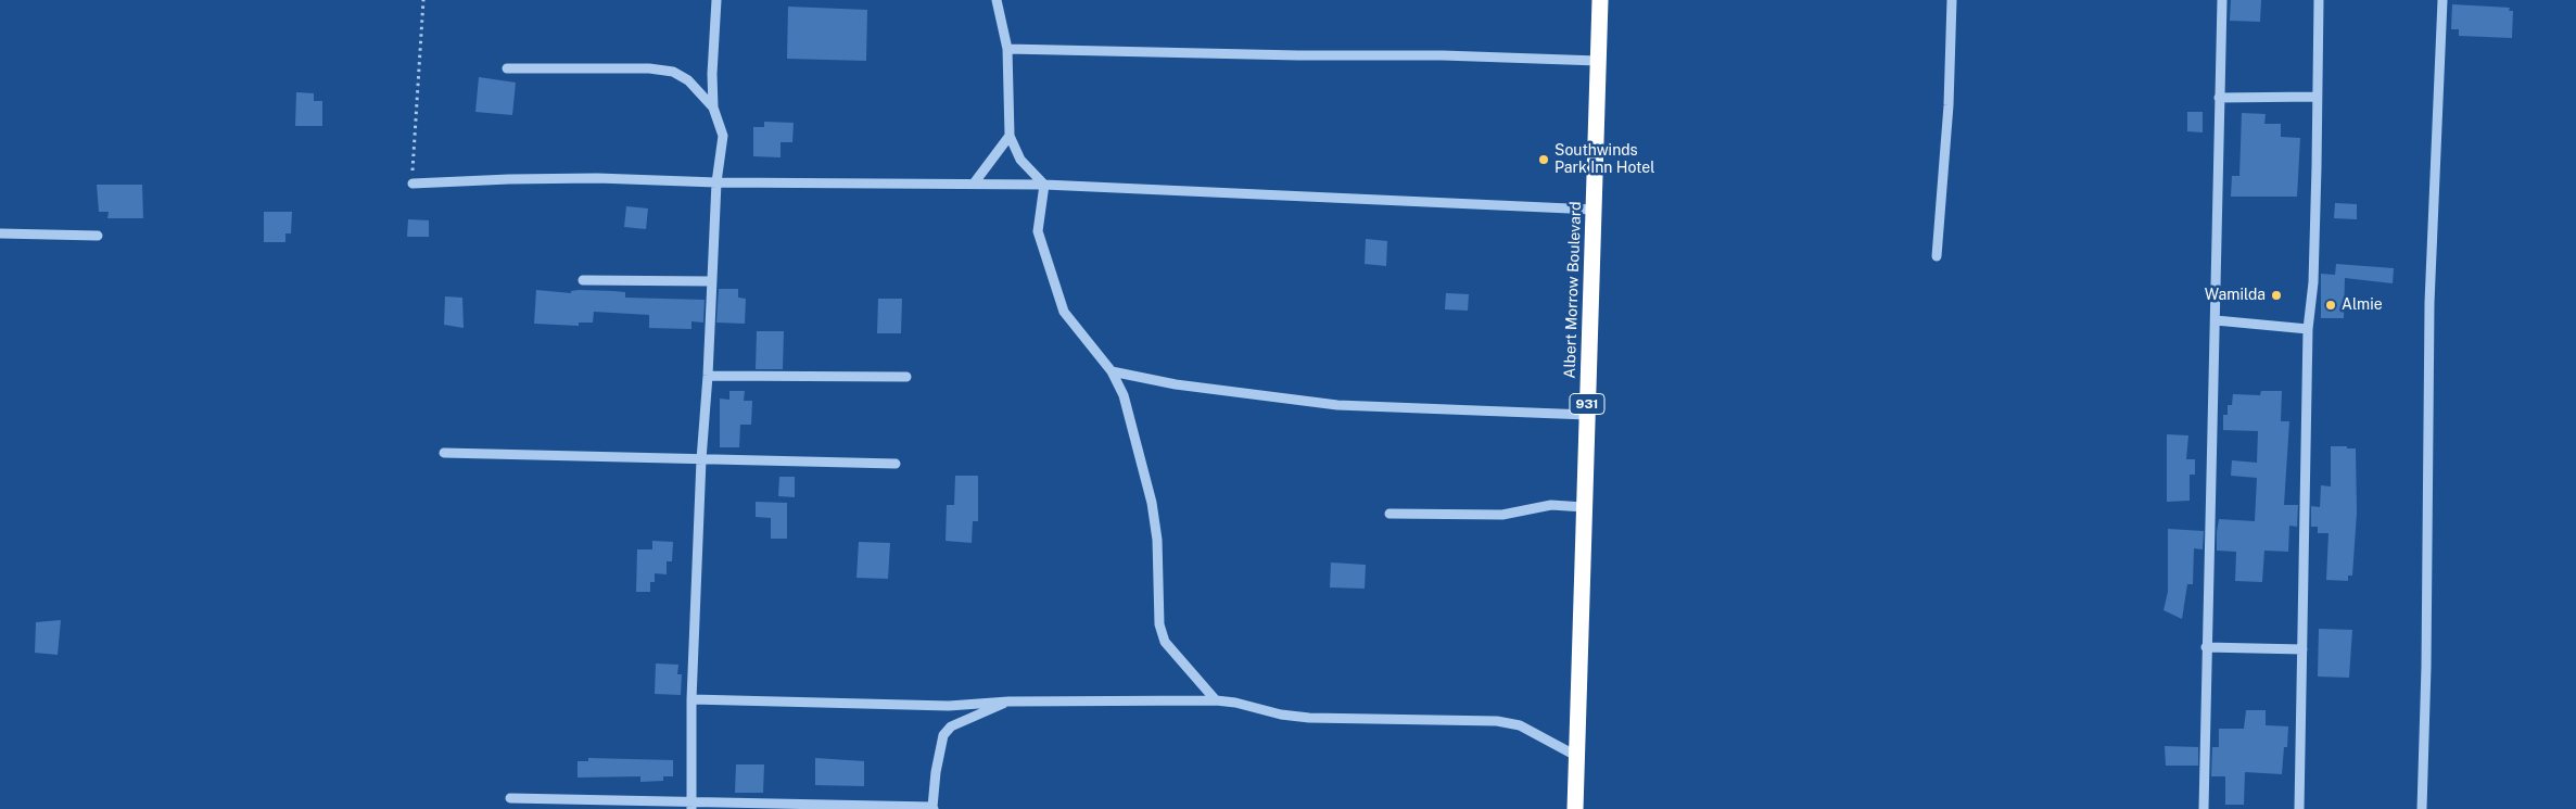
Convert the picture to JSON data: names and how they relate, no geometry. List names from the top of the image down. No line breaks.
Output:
{"streets":{"highway":["Albert Morrow Boulevard","931"]},"places":["Southwinds Park Inn Hotel","Wamilda","Almie"]}
